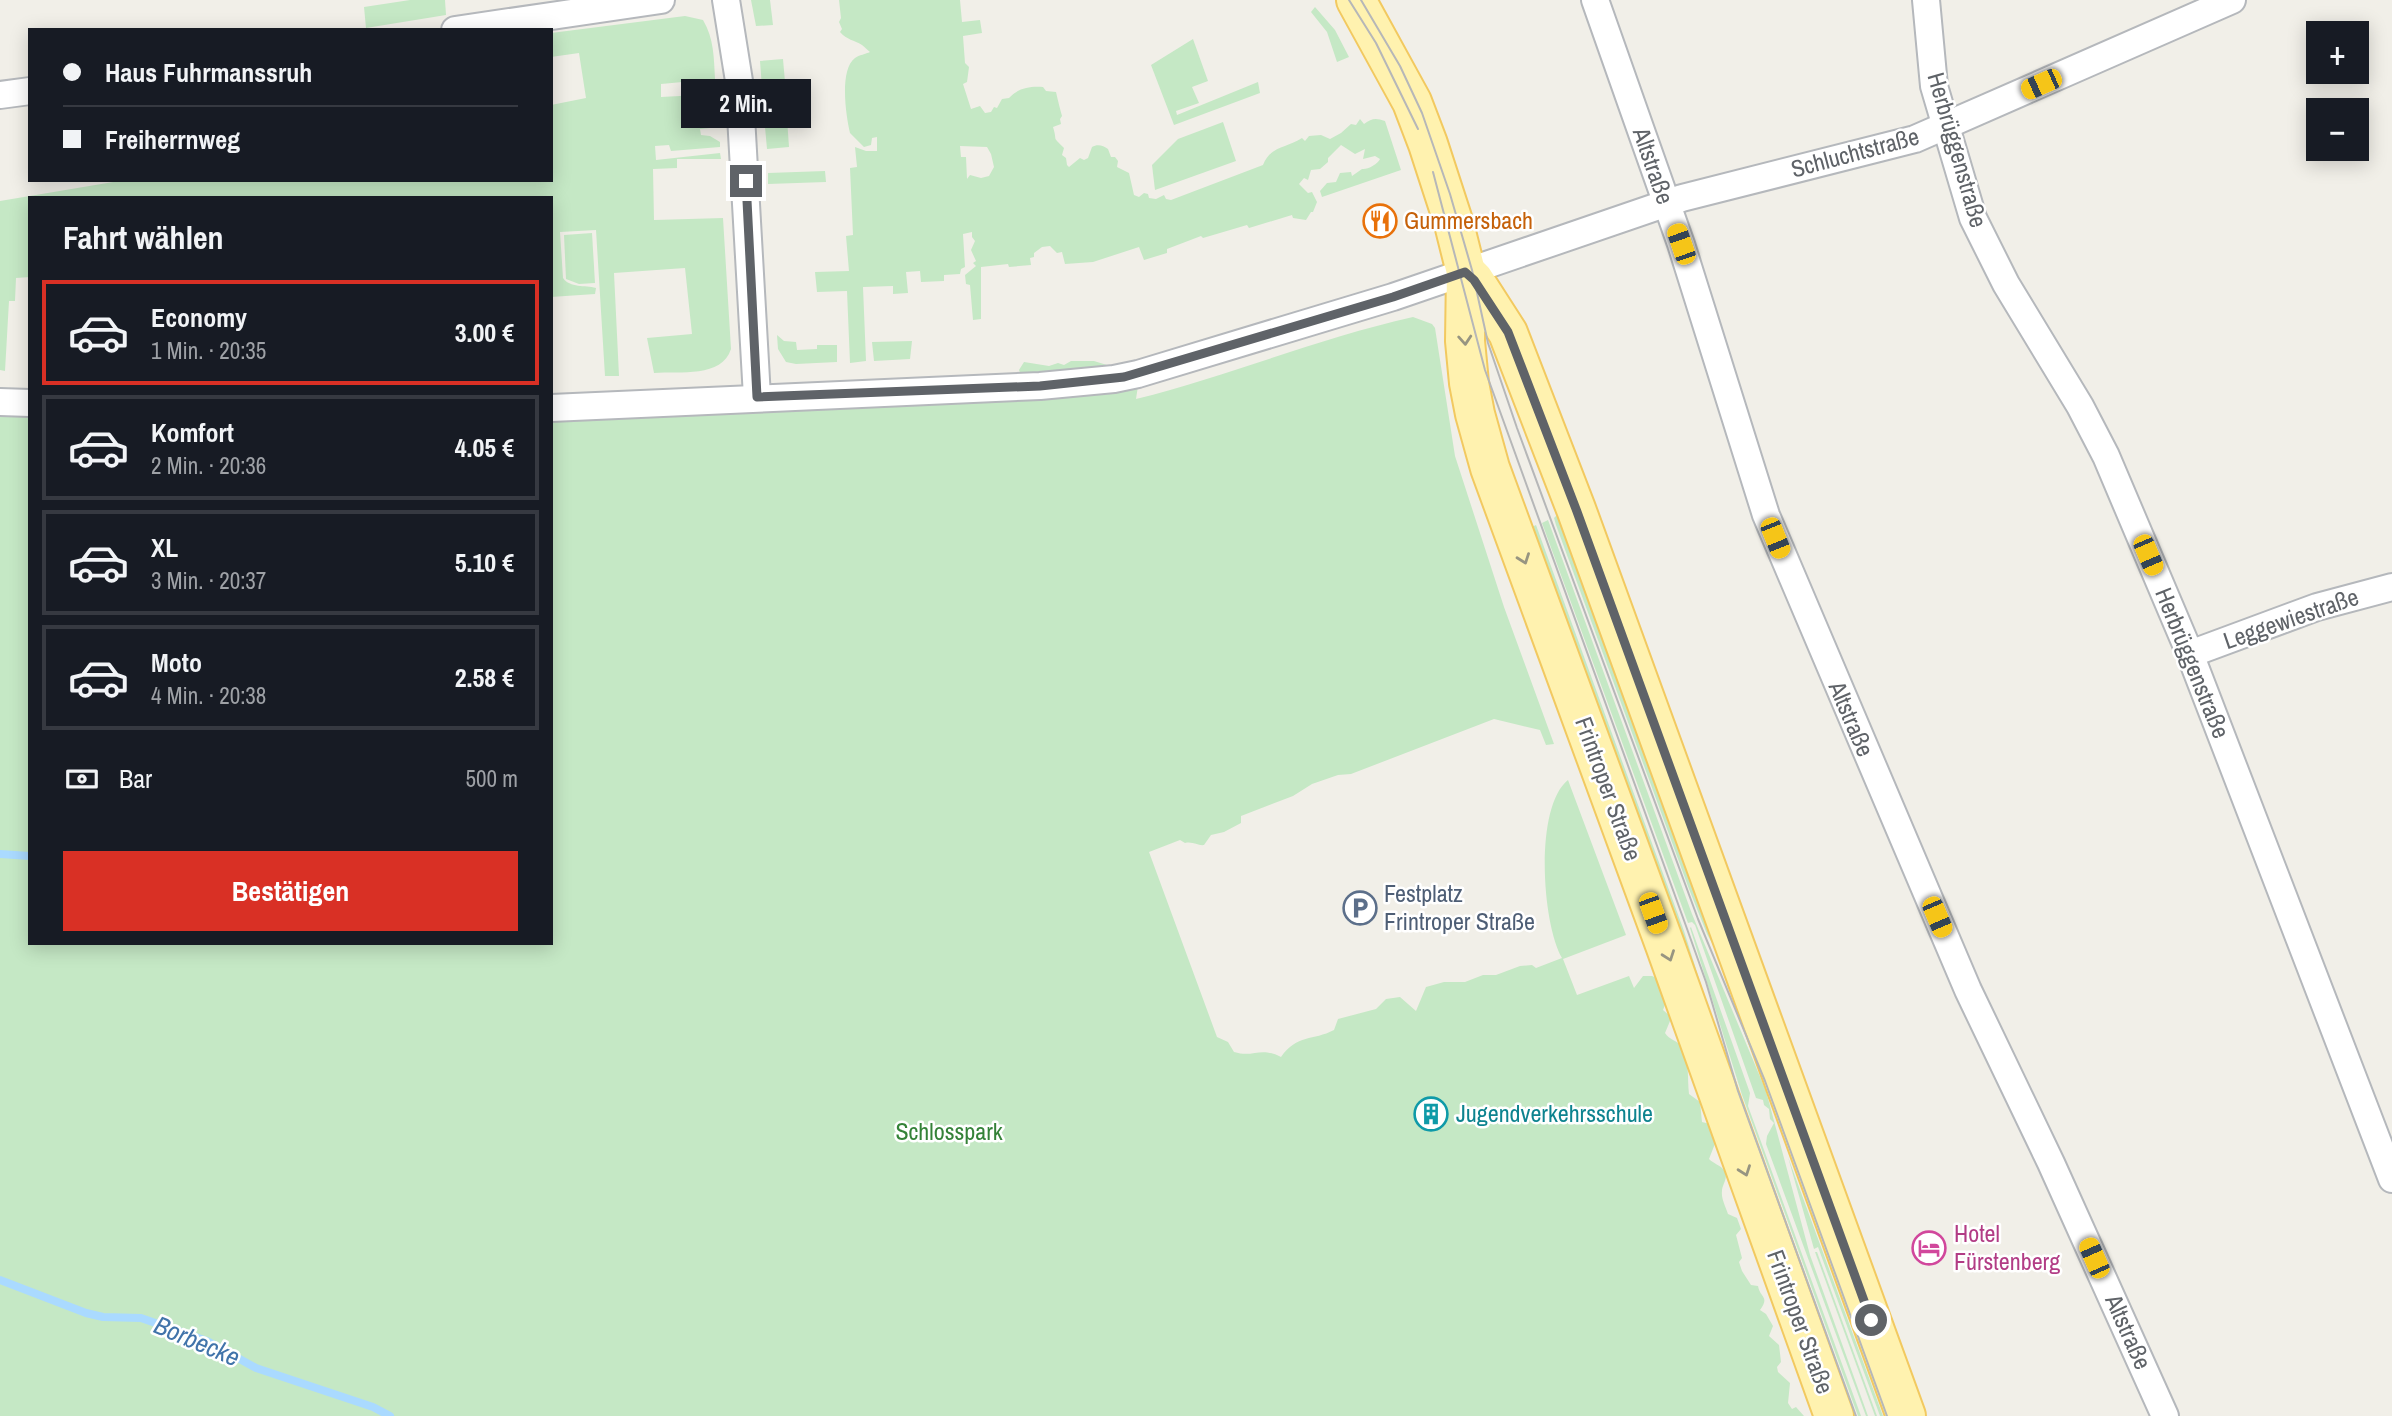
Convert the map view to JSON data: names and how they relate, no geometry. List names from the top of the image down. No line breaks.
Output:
{"streets":{"main road":["Frintroper Straße"],"street":["Herbrüggenstraße","Schluchtstraße","Altstraße","Leggewiestraße"]},"crossings":[["Herbrüggenstraße","Schluchtstraße"],["Herbrüggenstraße","Leggewiestraße"],["Schluchtstraße","Altstraße"],["Schluchtstraße","Frintroper Straße"]],"water":["Borbecke"],"parks":["Schlosspark"],"places":{"restaurant":["Gummersbach"],"parking":["Festplatz Frintroper Straße"],"building":["Jugendverkehrsschule"],"hotel":["Hotel Fürstenberg"]},"page":{"map_buttons":["+","−"],"banner":["Haus Fuhrmanssruh","Freiherrnweg"],"bubble":"2 Min.","heading":"Fahrt wählen","list":[{"name":"Economy","note":"1 Min. · 20:35","value":"3.00 €"},{"name":"Komfort","note":"2 Min. · 20:36","value":"4.05 €"},{"name":"XL","note":"3 Min. · 20:37","value":"5.10 €"},{"name":"Moto","note":"4 Min. · 20:38","value":"2.58 €"}],"pay":["Bar","500 m"],"buttons":"Bestätigen"}}
